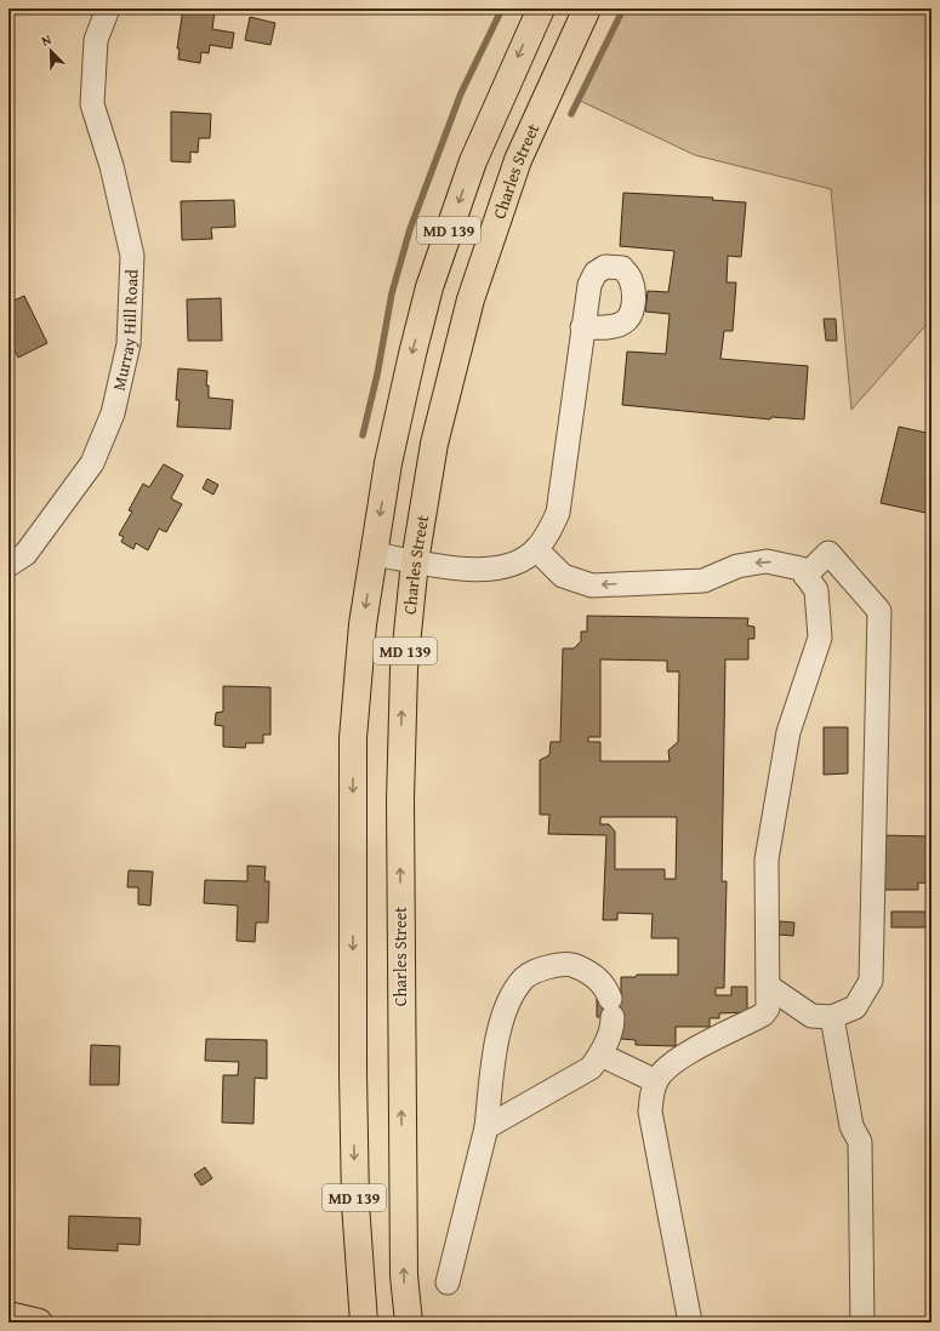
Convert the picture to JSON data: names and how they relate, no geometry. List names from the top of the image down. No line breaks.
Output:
{"streets":{"main road":["Charles Street","MD 139"],"street":["Murray Hill Road"]},"north":"top left"}
